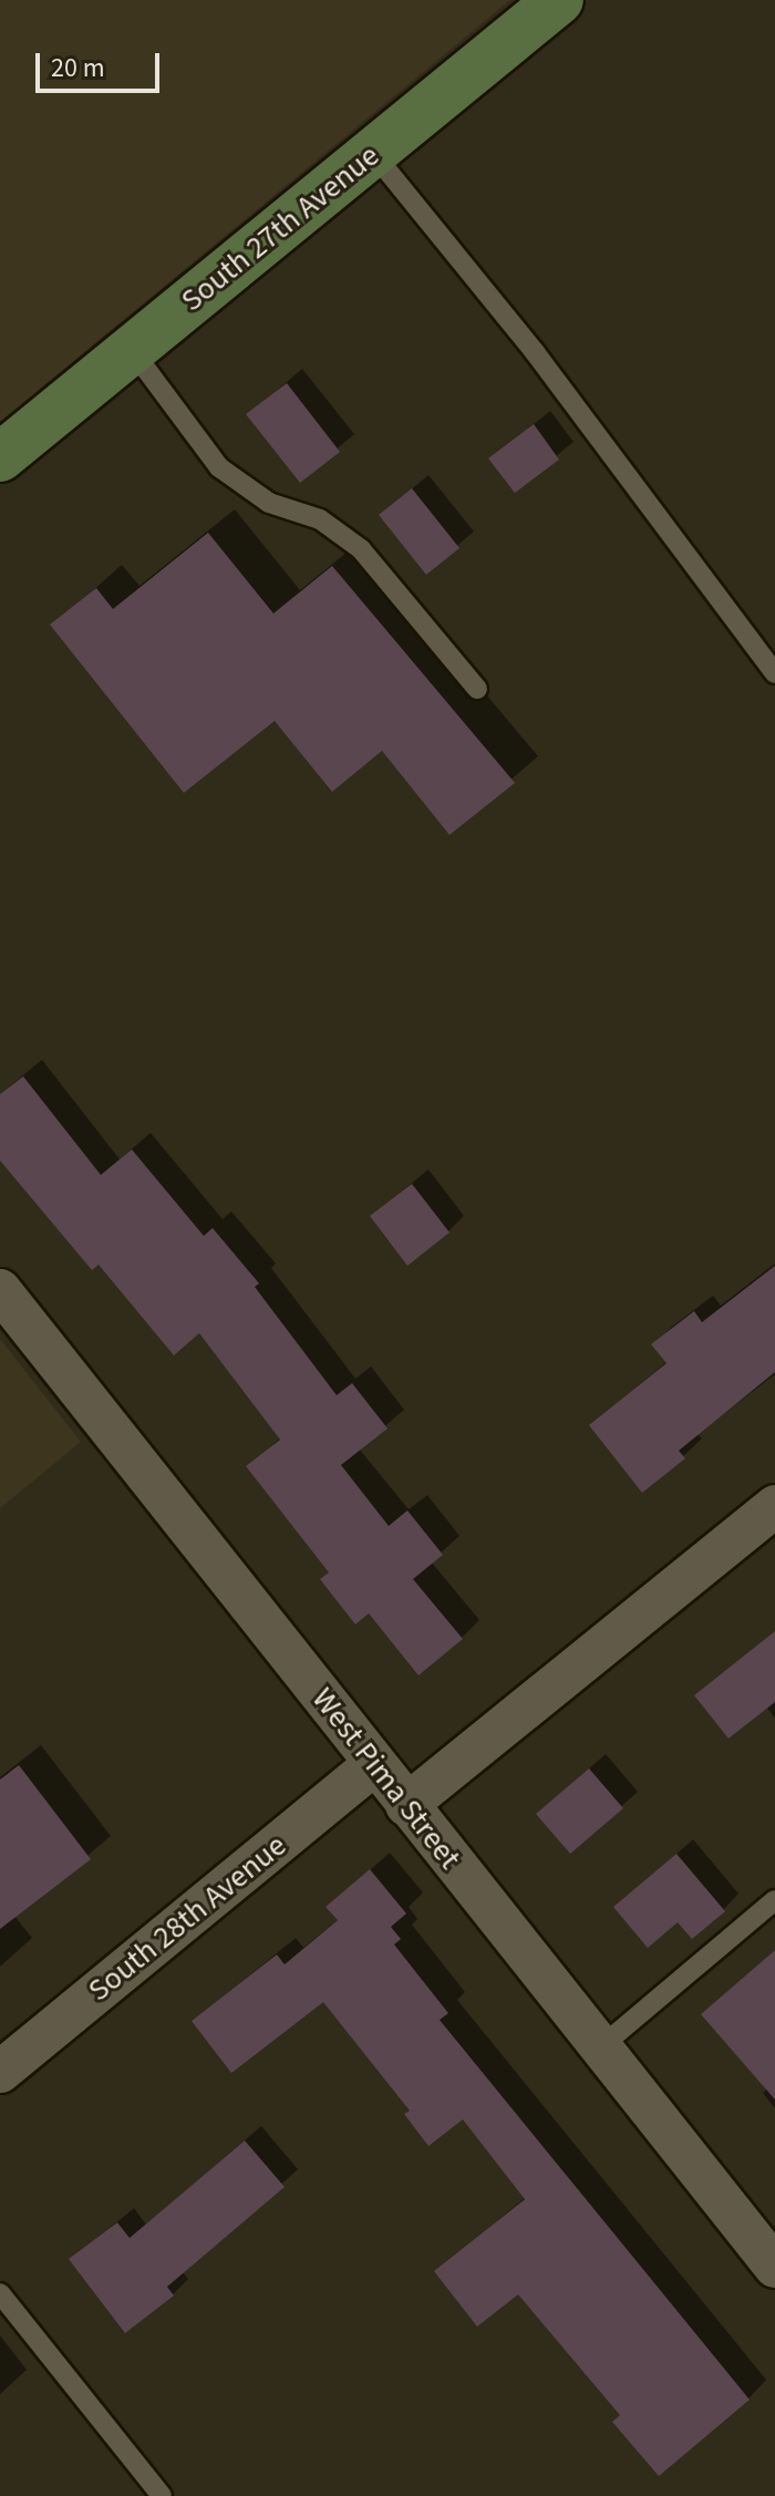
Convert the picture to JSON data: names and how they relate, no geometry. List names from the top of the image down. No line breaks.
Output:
{"streets":{"main road":["South 27th Avenue"],"street":["West Pima Street","South 28th Avenue"]},"crossings":[["West Pima Street","South 28th Avenue"]],"scale_bar":"20 m"}
